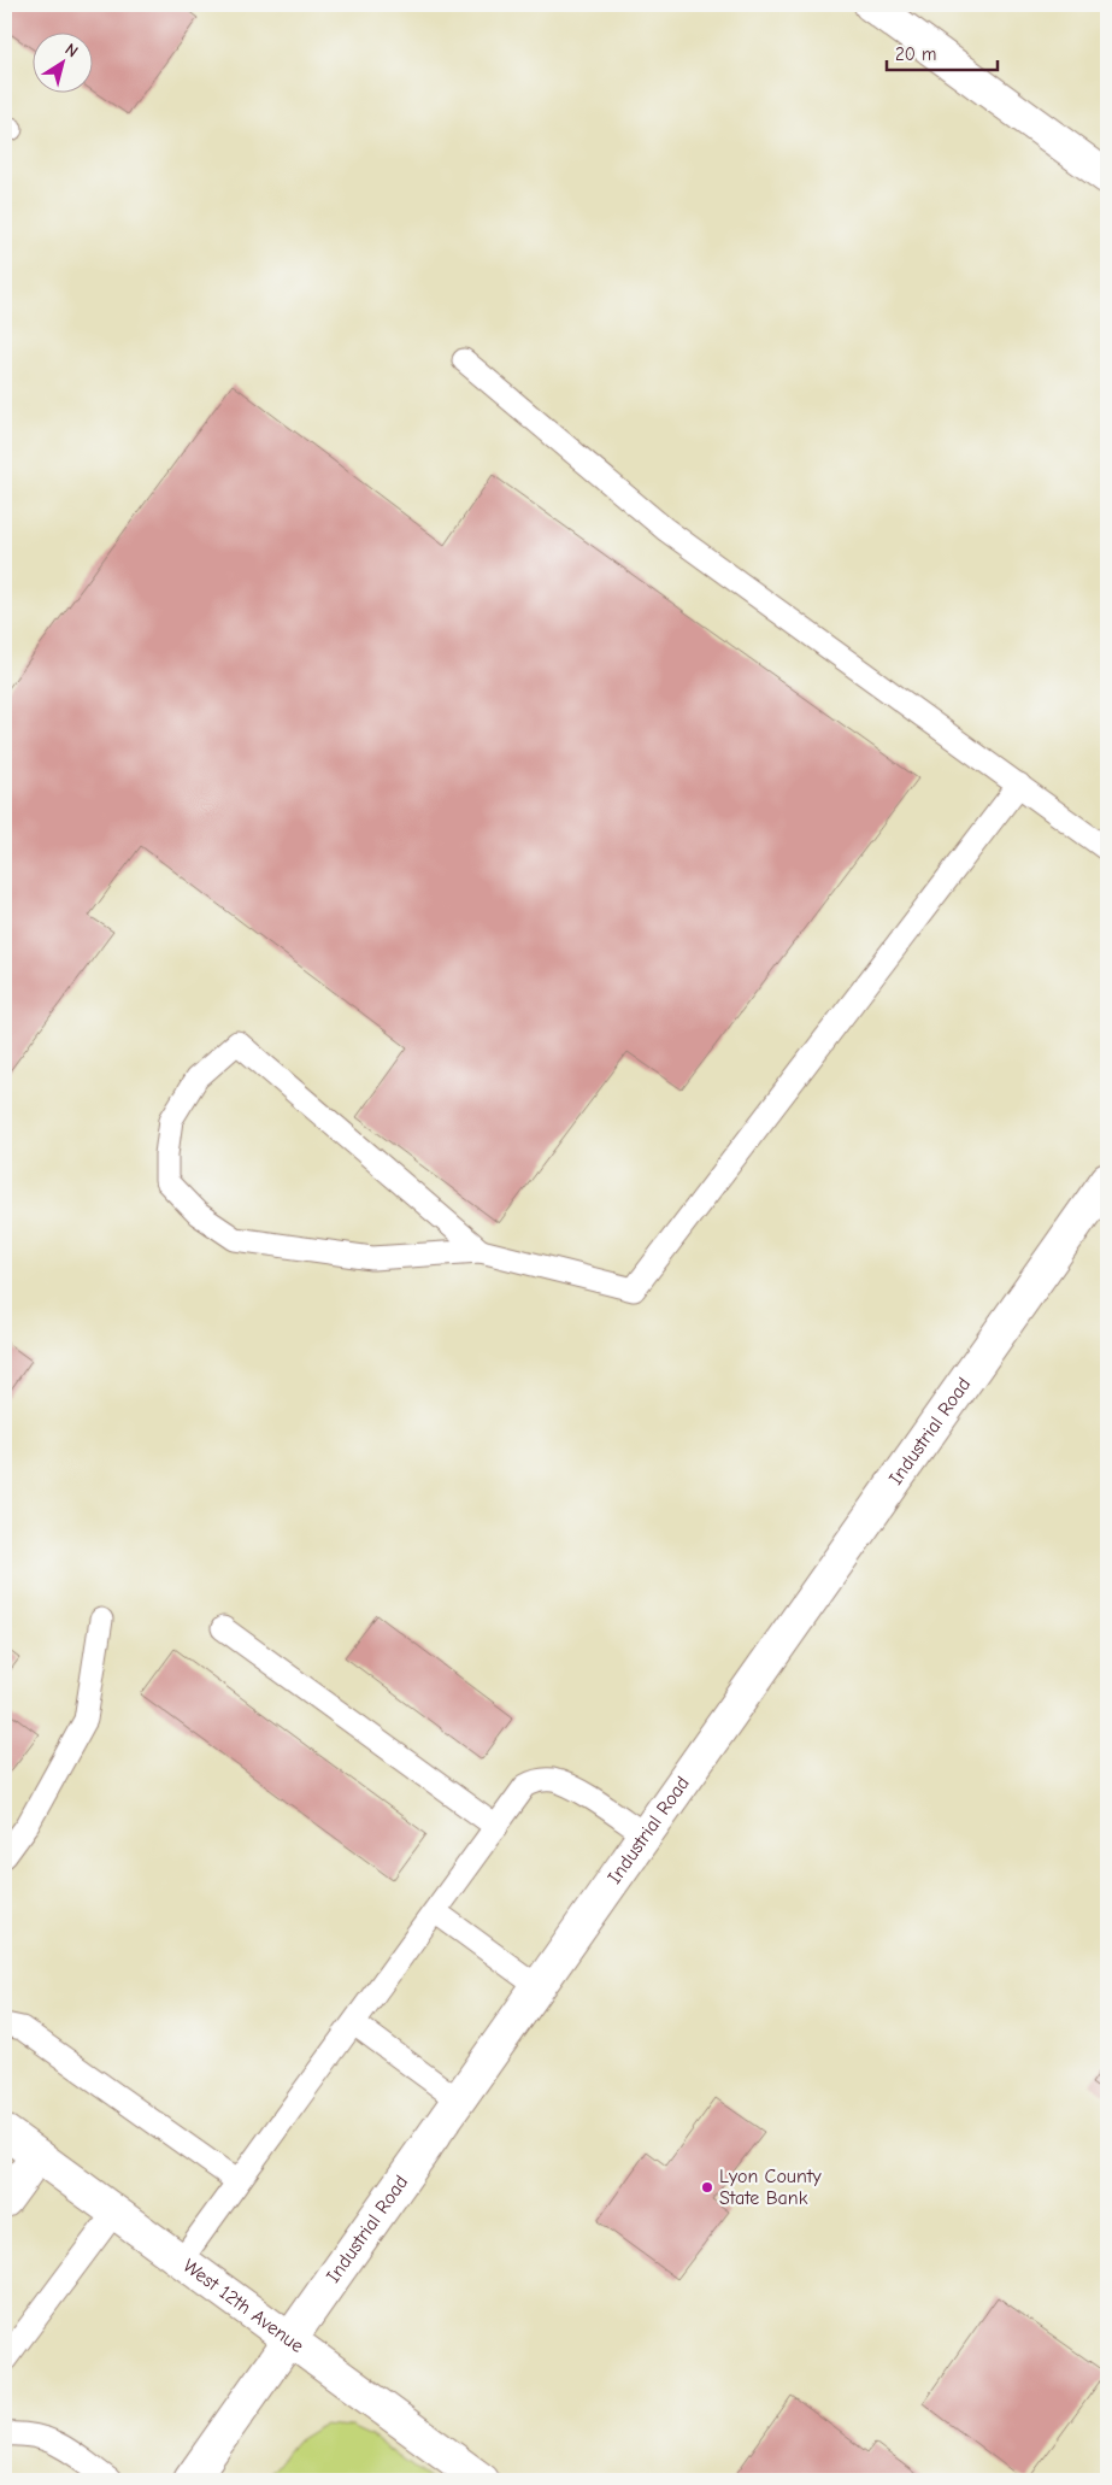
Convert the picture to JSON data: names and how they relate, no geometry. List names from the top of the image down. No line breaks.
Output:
{"streets":{"main road":["Industrial Road","West 12th Avenue"]},"crossings":[["Industrial Road","West 12th Avenue"]],"places":["Lyon County State Bank"],"scale_bar":"20 m","north":"top right"}
